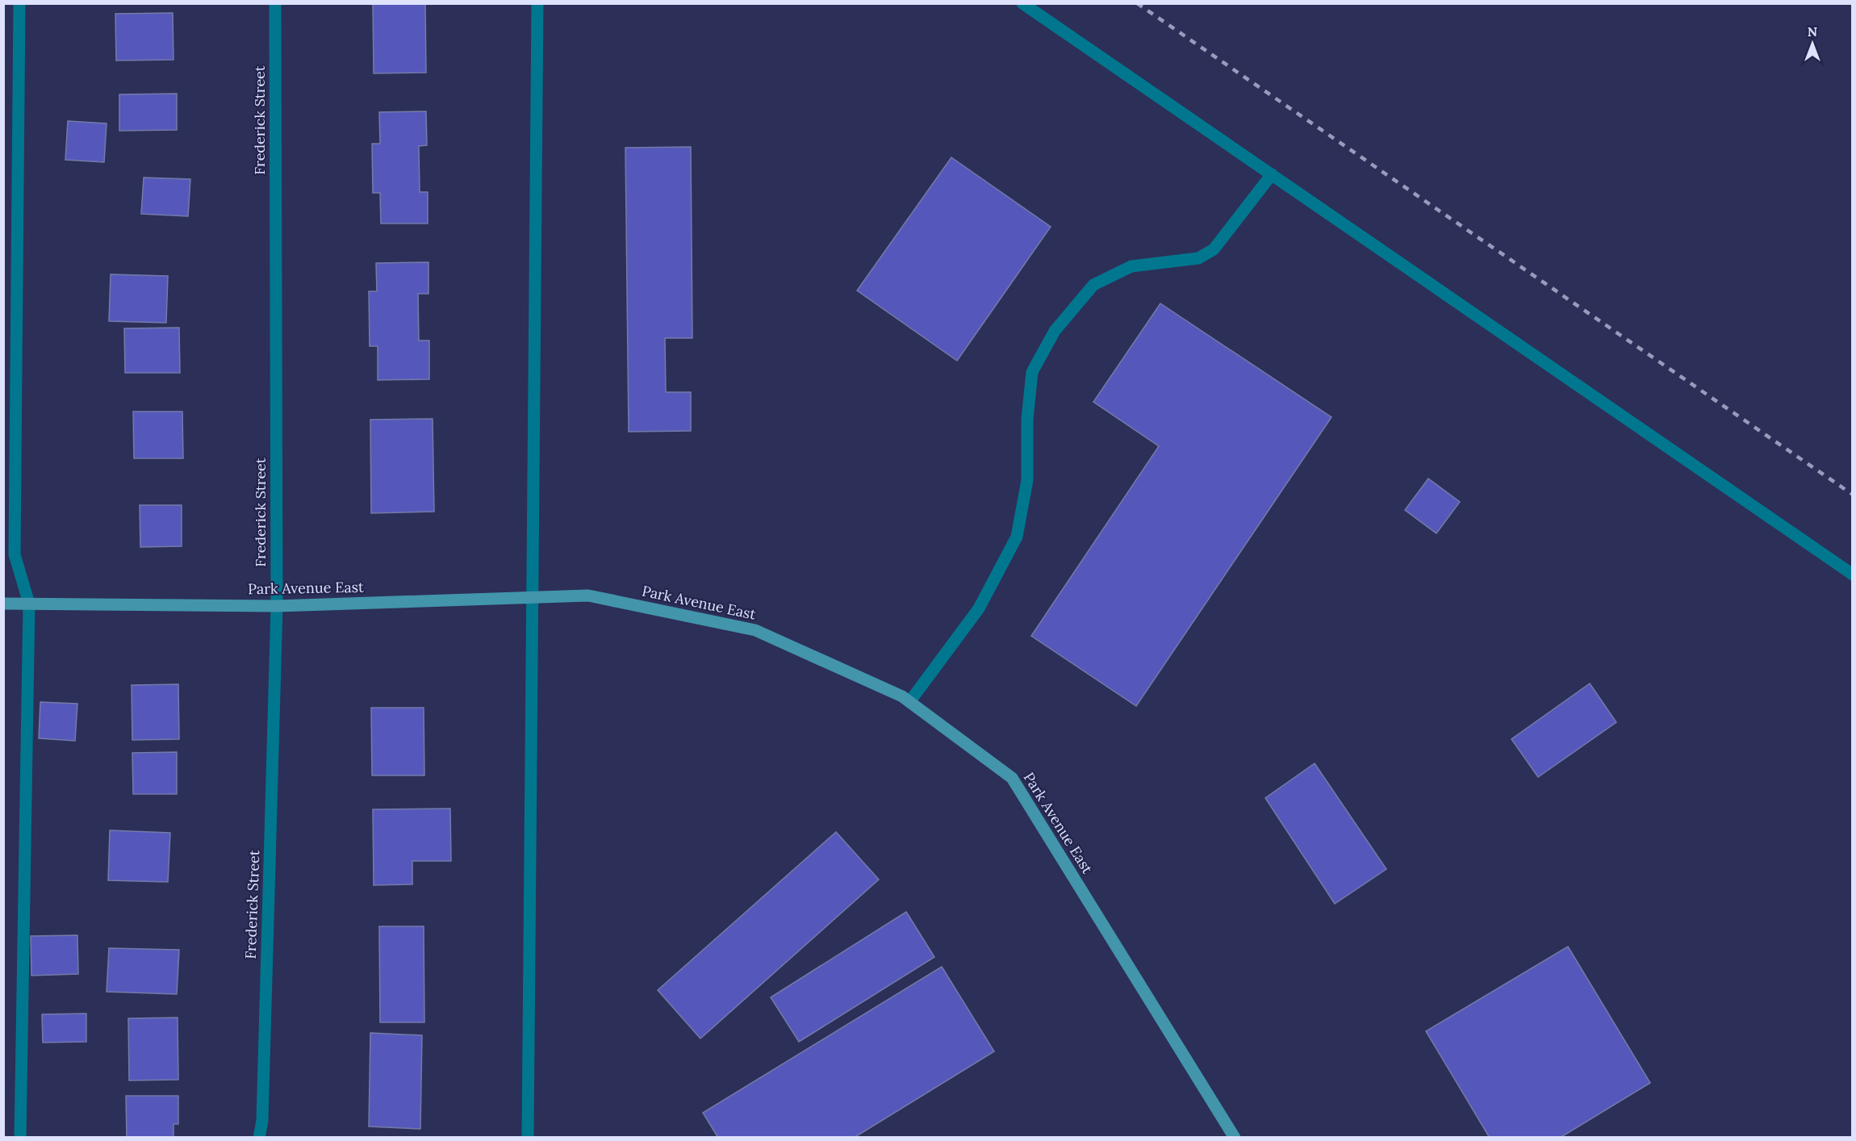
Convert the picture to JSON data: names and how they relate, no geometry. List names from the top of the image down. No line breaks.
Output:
{"streets":{"street":["Frederick Street","Park Avenue East"]},"crossings":[["Frederick Street","Park Avenue East"]],"north":"top"}
